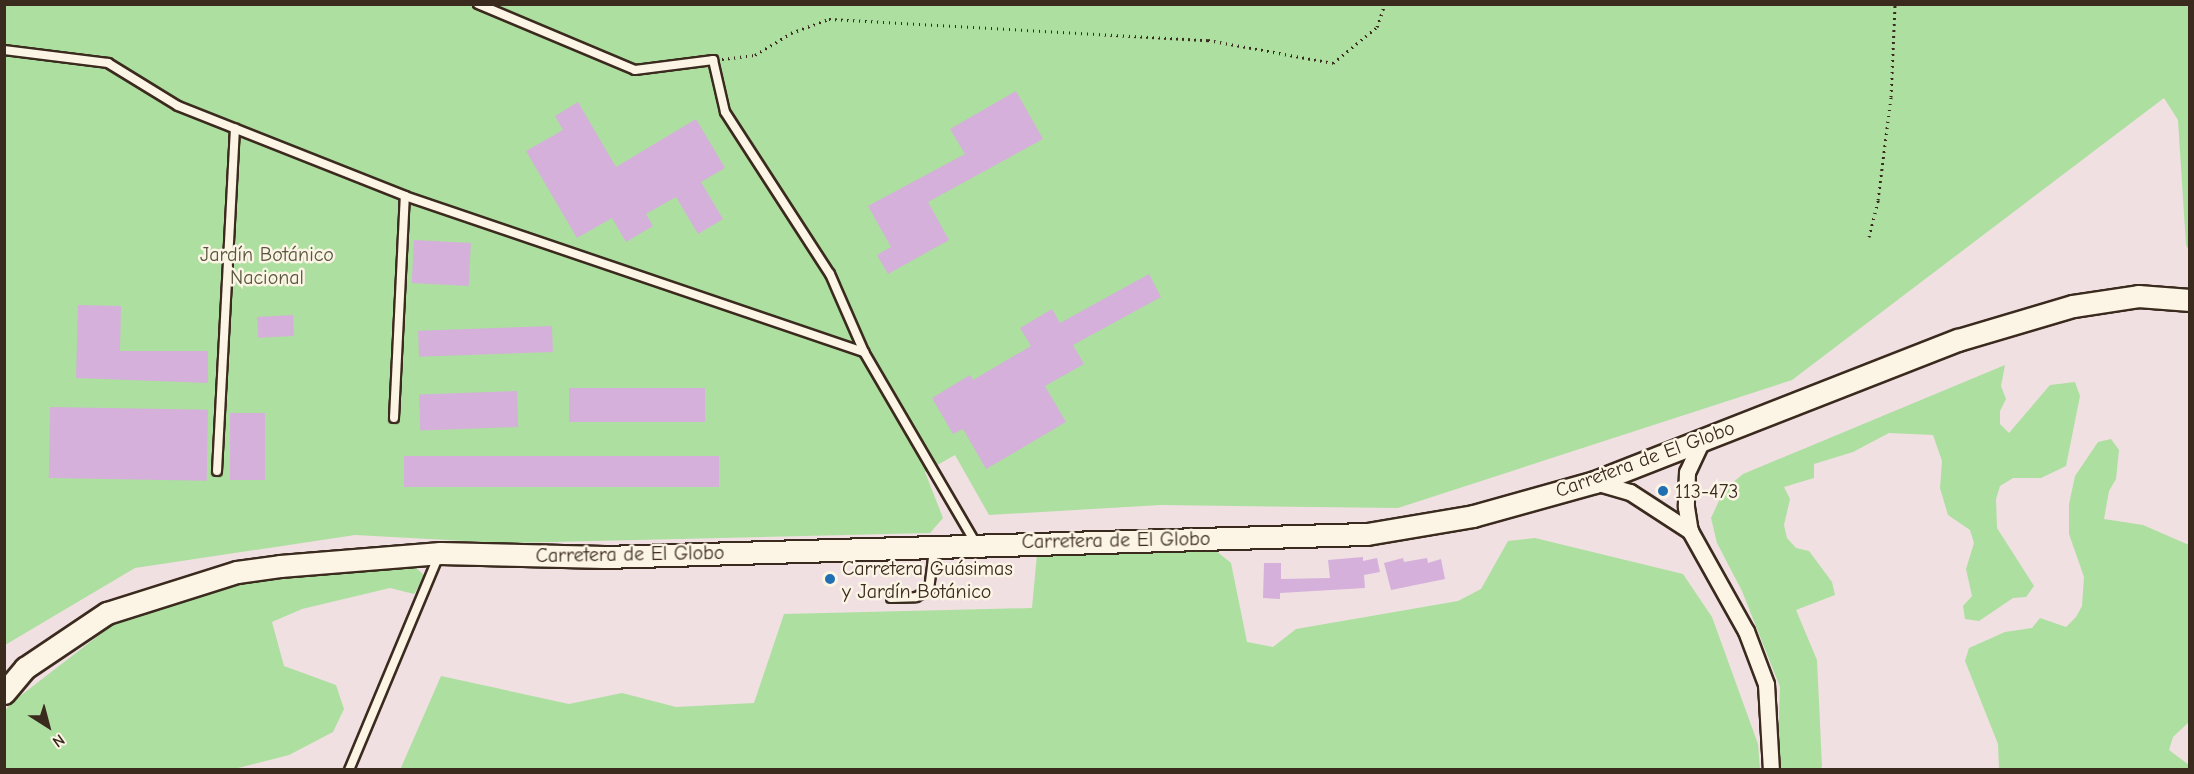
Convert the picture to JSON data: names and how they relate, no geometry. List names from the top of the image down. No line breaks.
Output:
{"streets":{"main road":["Carretera de El Globo"]},"parks":["Jardín Botánico Nacional"],"places":["113-473","Carretera Guásimas y Jardín Botánico"],"north":"bottom right"}
